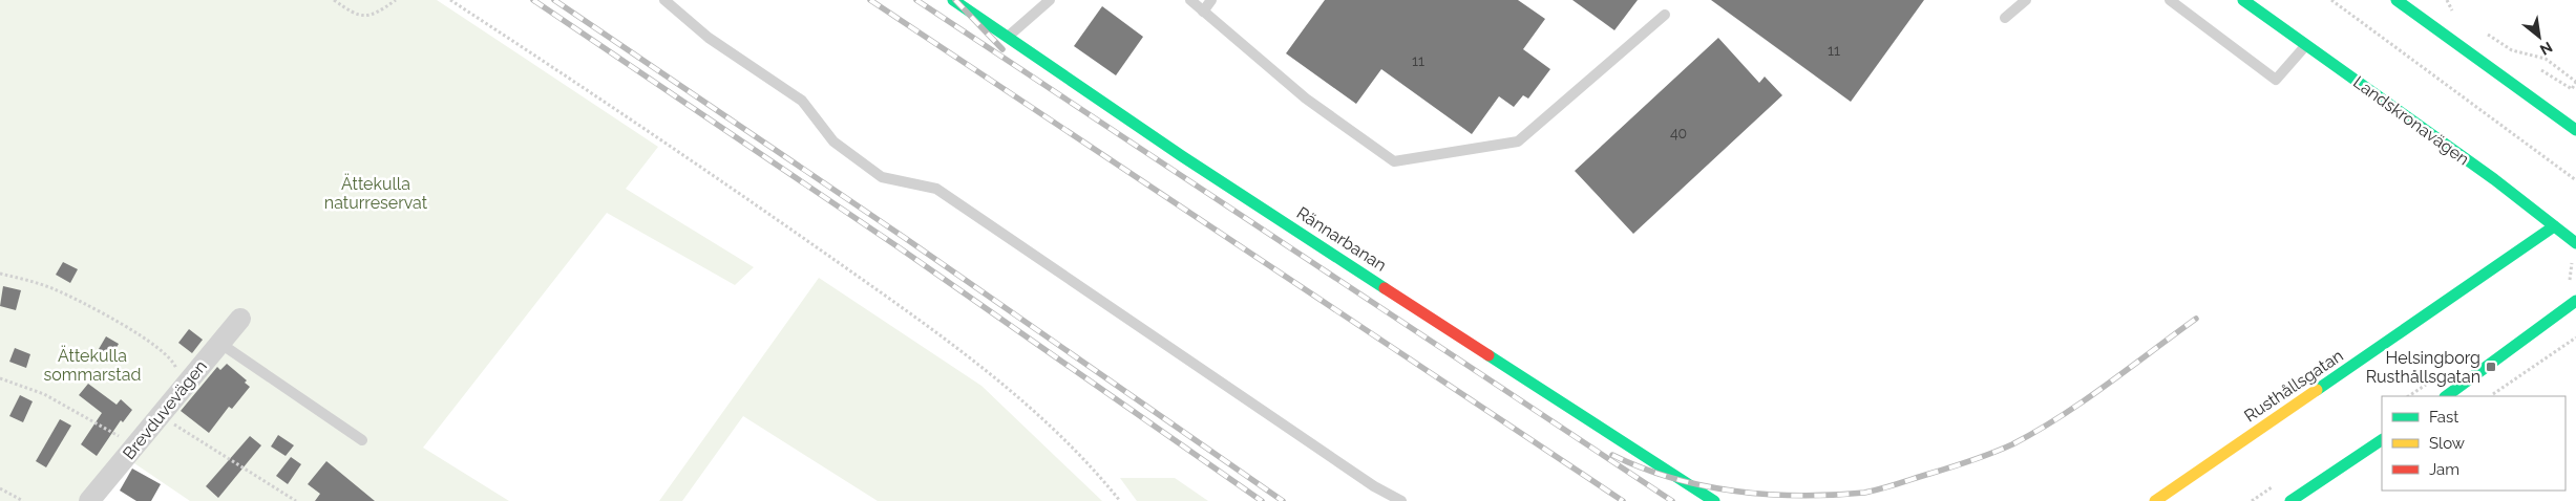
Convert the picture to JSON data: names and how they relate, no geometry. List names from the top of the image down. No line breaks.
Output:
{"streets":{"street":["Landskronavägen","Rännarbanan","Rusthållsgatan","Brevduvevägen"]},"crossings":[["Landskronavägen","Rusthållsgatan"]],"parks":["Ättekulla naturreservat","Ättekulla sommarstad"],"places":{"transit":["Helsingborg Rusthållsgatan"]},"house_numbers":["11","11","40"],"legend":["Fast","Slow","Jam"],"north":"bottom right"}
